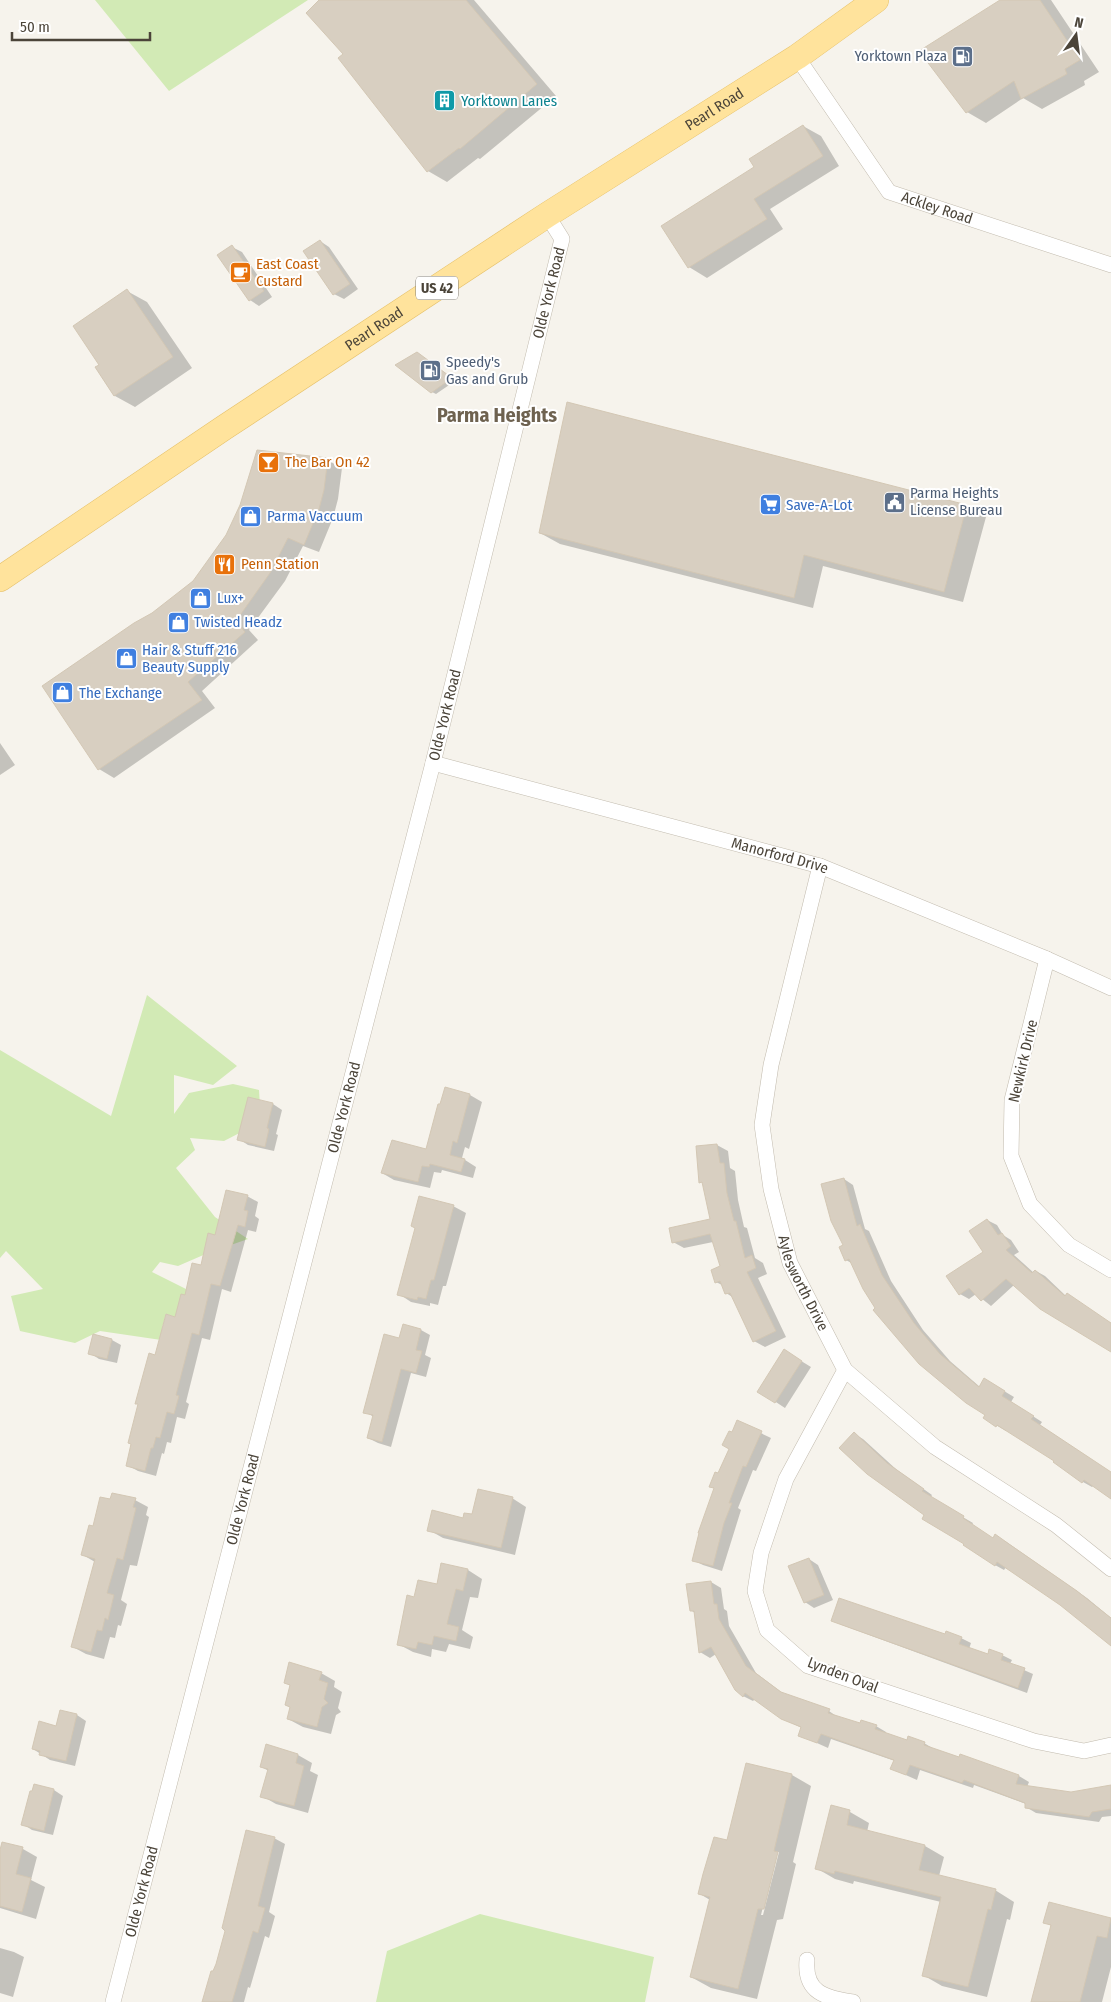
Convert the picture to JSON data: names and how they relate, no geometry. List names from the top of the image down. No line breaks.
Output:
{"streets":{"main road":["Pearl Road","US 42"],"street":["Ackley Road","Olde York Road","Manorford Drive","Newkirk Drive","Aylesworth Drive","Lynden Oval"]},"crossings":[["Pearl Road","Ackley Road"],["Pearl Road","Olde York Road"],["Olde York Road","Manorford Drive"],["Manorford Drive","Newkirk Drive"],["Manorford Drive","Aylesworth Drive"],["Aylesworth Drive","Lynden Oval"]],"districts":["Parma Heights"],"places":{"fuel station":["Yorktown Plaza","Speedy's Gas and Grub"],"building":["Yorktown Lanes"],"cafe":["East Coast Custard"],"bar":["The Bar On 42"],"public building":["Parma Heights License Bureau"],"supermarket":["Save-A-Lot"],"shop":["Parma Vaccuum","Lux+","Twisted Headz","Hair & Stuff 216 Beauty Supply","The Exchange"],"restaurant":["Penn Station"]},"scale_bar":"50 m","north":"top"}
